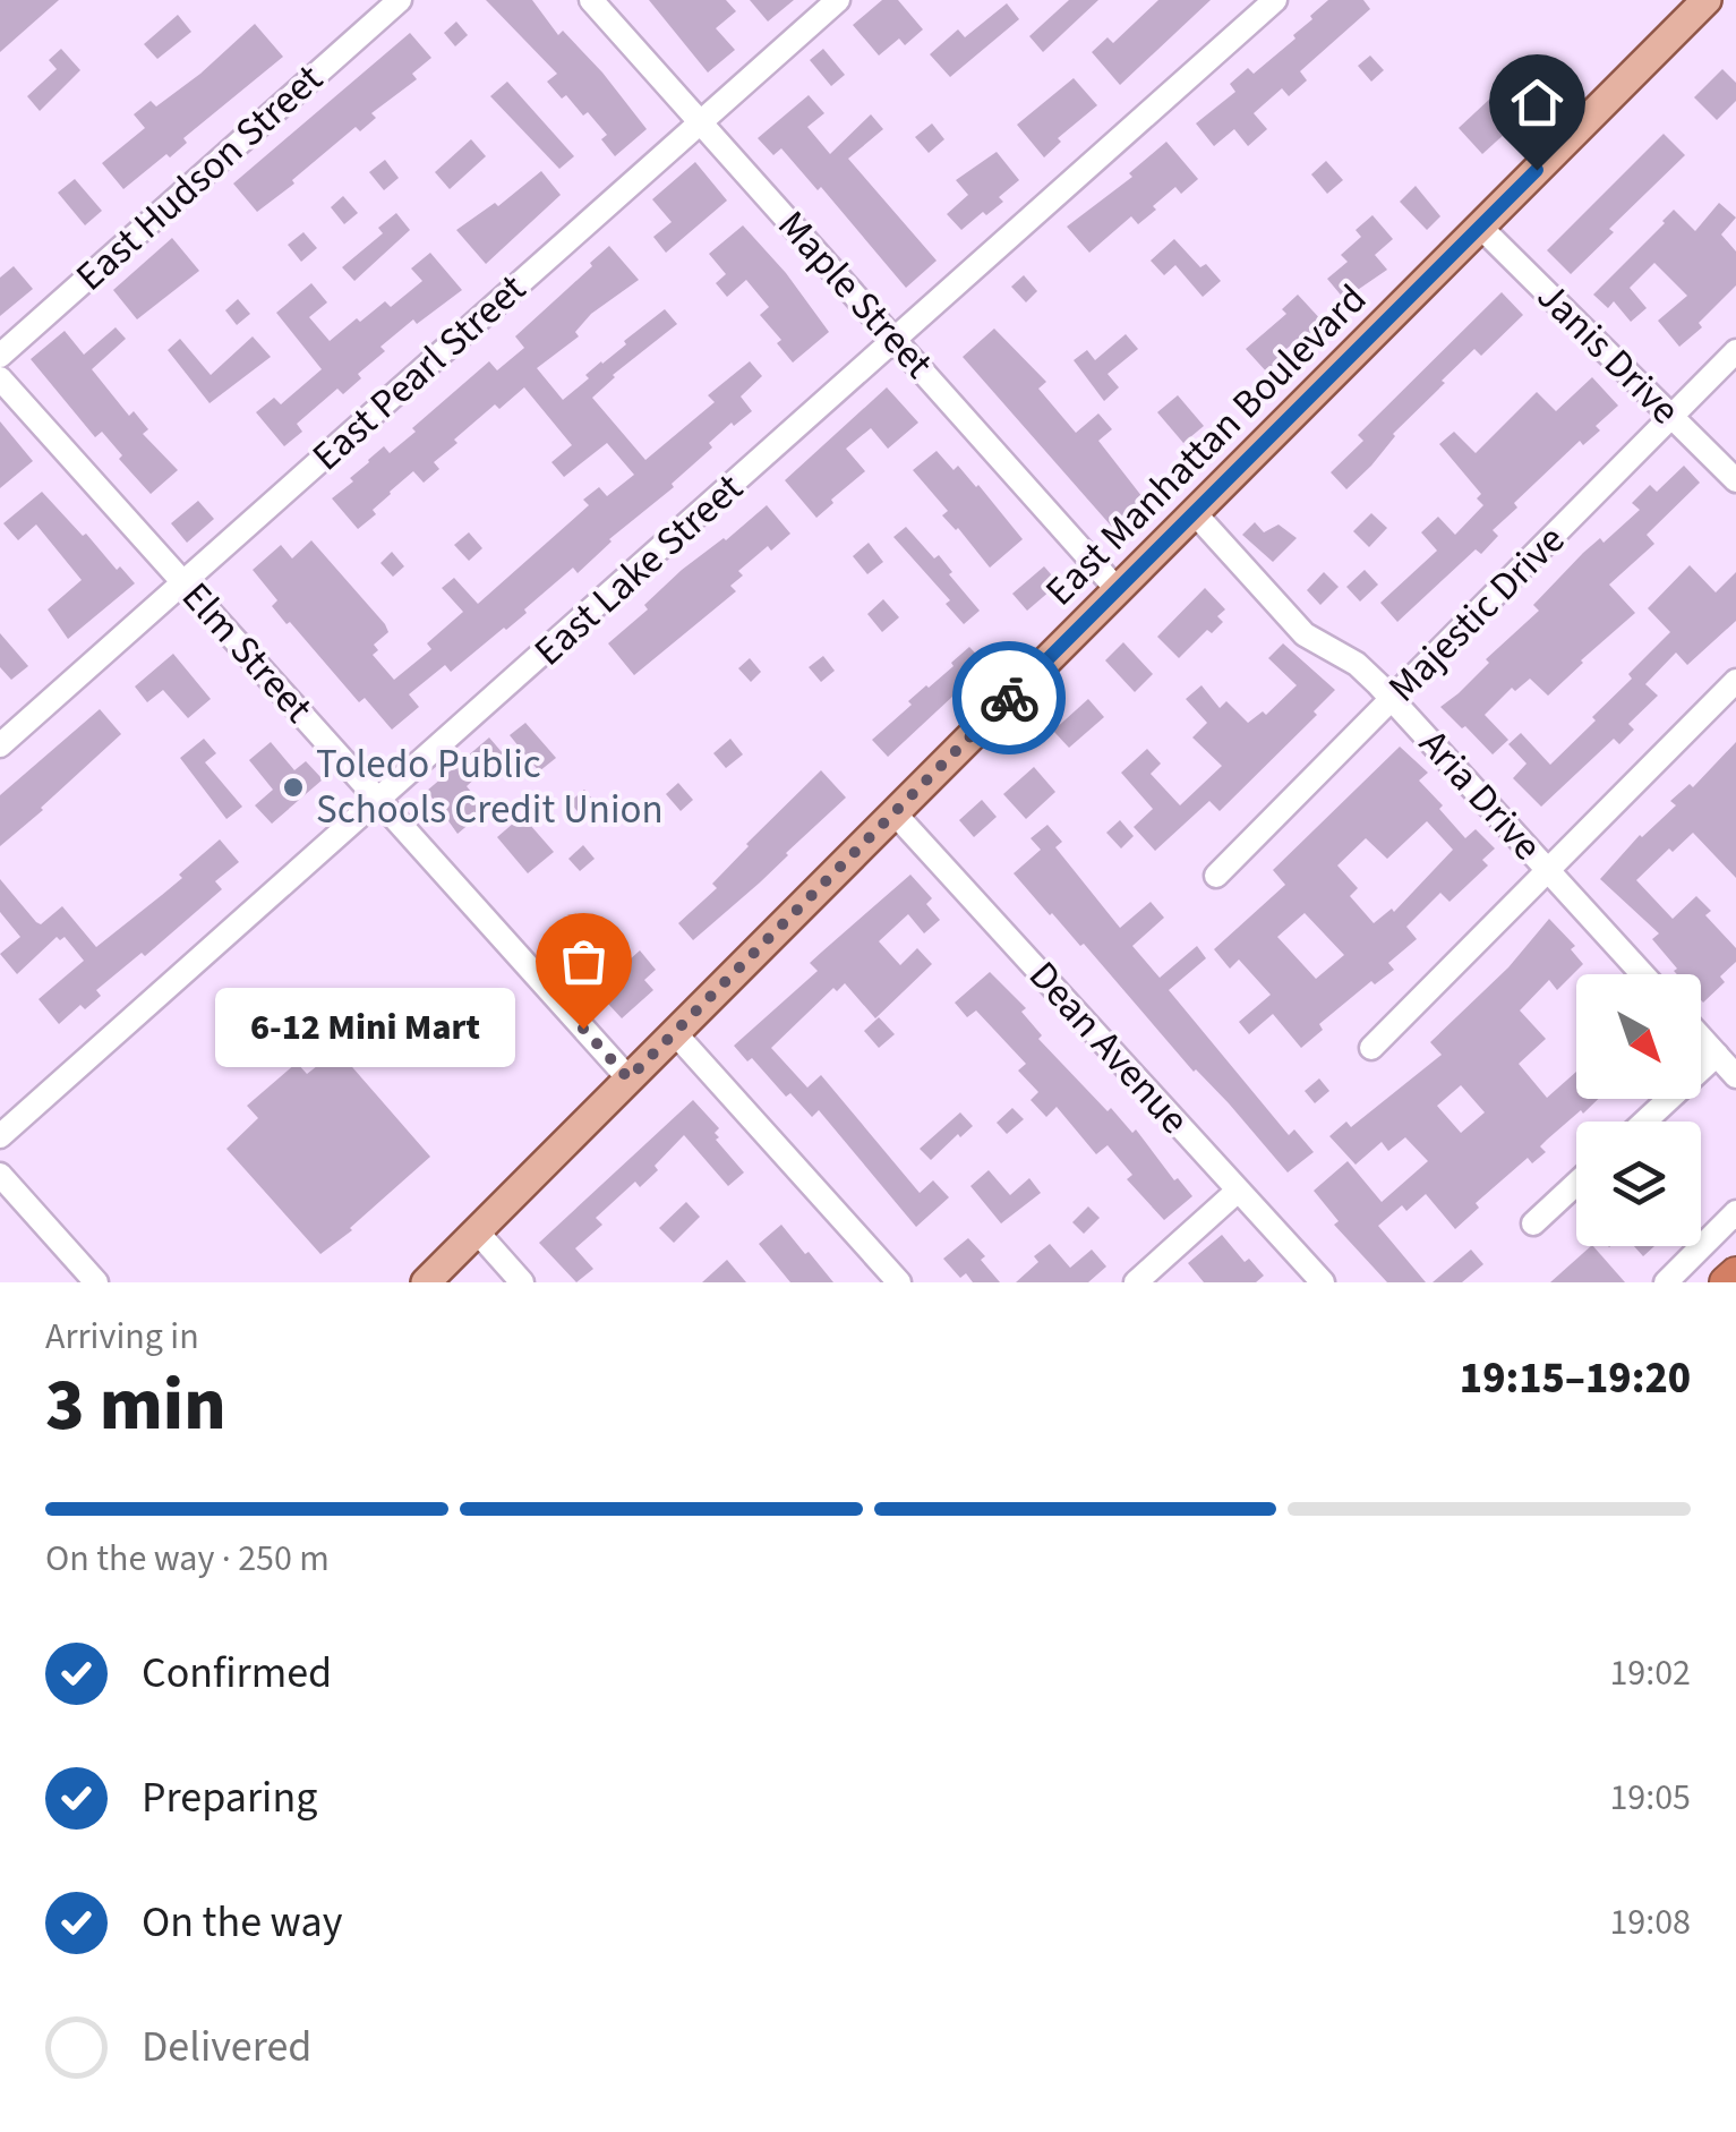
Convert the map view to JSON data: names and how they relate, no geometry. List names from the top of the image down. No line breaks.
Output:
{"streets":{"main road":["East Manhattan Boulevard"],"street":["East Hudson Street","Maple Street","Janis Drive","East Pearl Street","East Lake Street","Majestic Drive","Elm Street","Aria Drive","Dean Avenue"]},"crossings":[["Maple Street","East Pearl Street"],["Maple Street","East Manhattan Boulevard"],["Maple Street","East Lake Street"],["Janis Drive","East Manhattan Boulevard"],["Janis Drive","Majestic Drive"],["East Pearl Street","Elm Street"],["East Manhattan Boulevard","Elm Street"],["East Manhattan Boulevard","Aria Drive"],["East Manhattan Boulevard","Dean Avenue"],["East Lake Street","Elm Street"],["Majestic Drive","Aria Drive"]],"places":["Toledo Public Schools Credit Union","6-12 Mini Mart"],"north":"bottom right","page":{"bubble":"6-12 Mini Mart","heading":["3 min","Arriving in","19:15–19:20"],"bar":"On the way · 250 m","list":[["Confirmed","19:02"],["Preparing","19:05"],["On the way","19:08"],"Delivered"]}}
